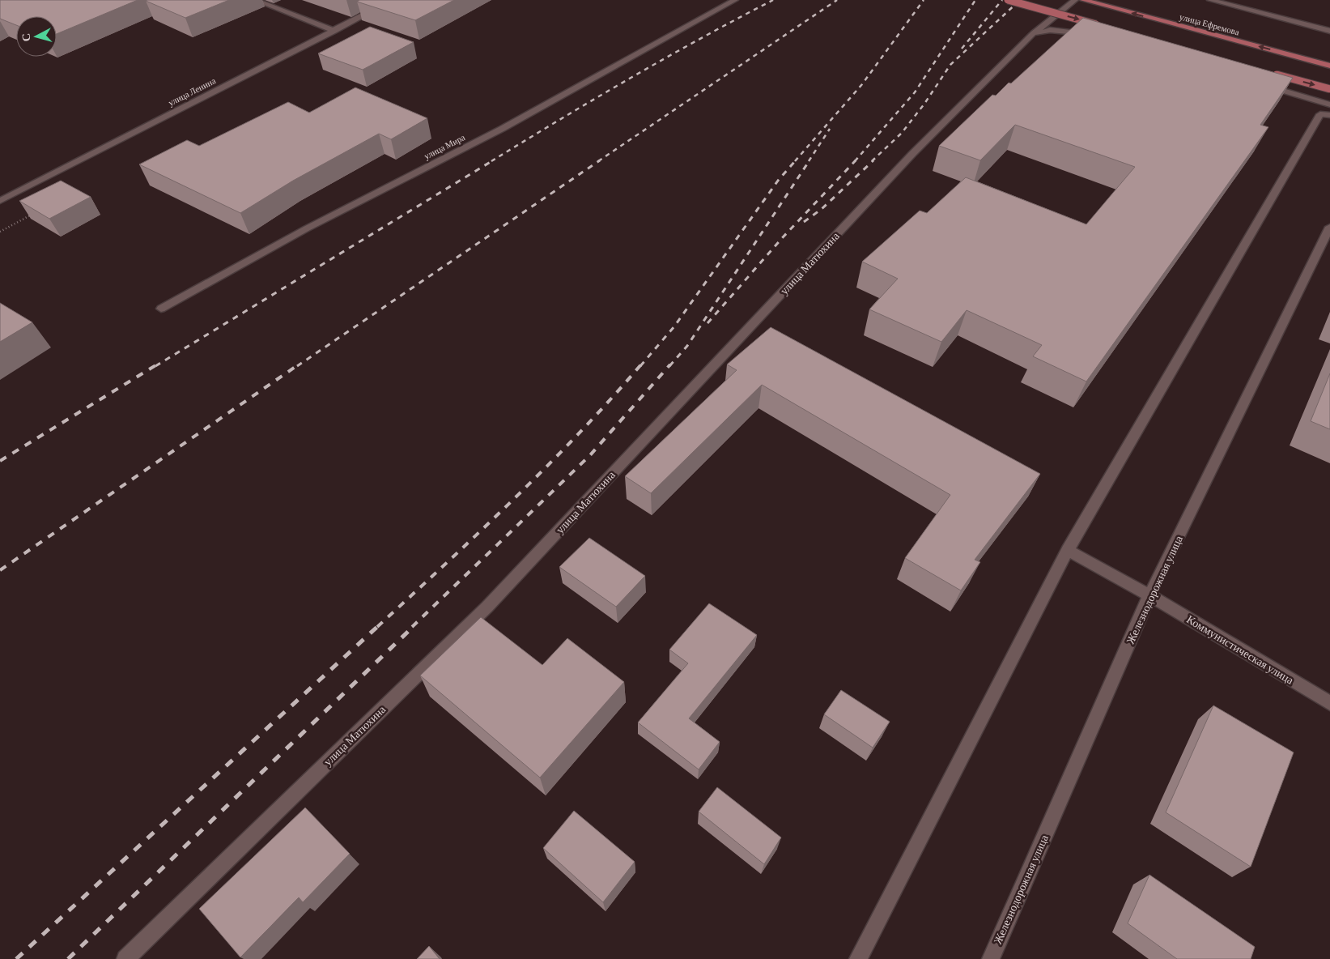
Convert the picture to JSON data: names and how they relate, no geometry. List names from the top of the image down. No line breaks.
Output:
{"streets":{"main road":["улица Ефремова"],"street":["улица Ленина","улица Мира","улица Матюхина","Железнодорожная улица","Коммунистическая улица"]},"crossings":[["Железнодорожная улица","Коммунистическая улица"]],"north":"left"}
